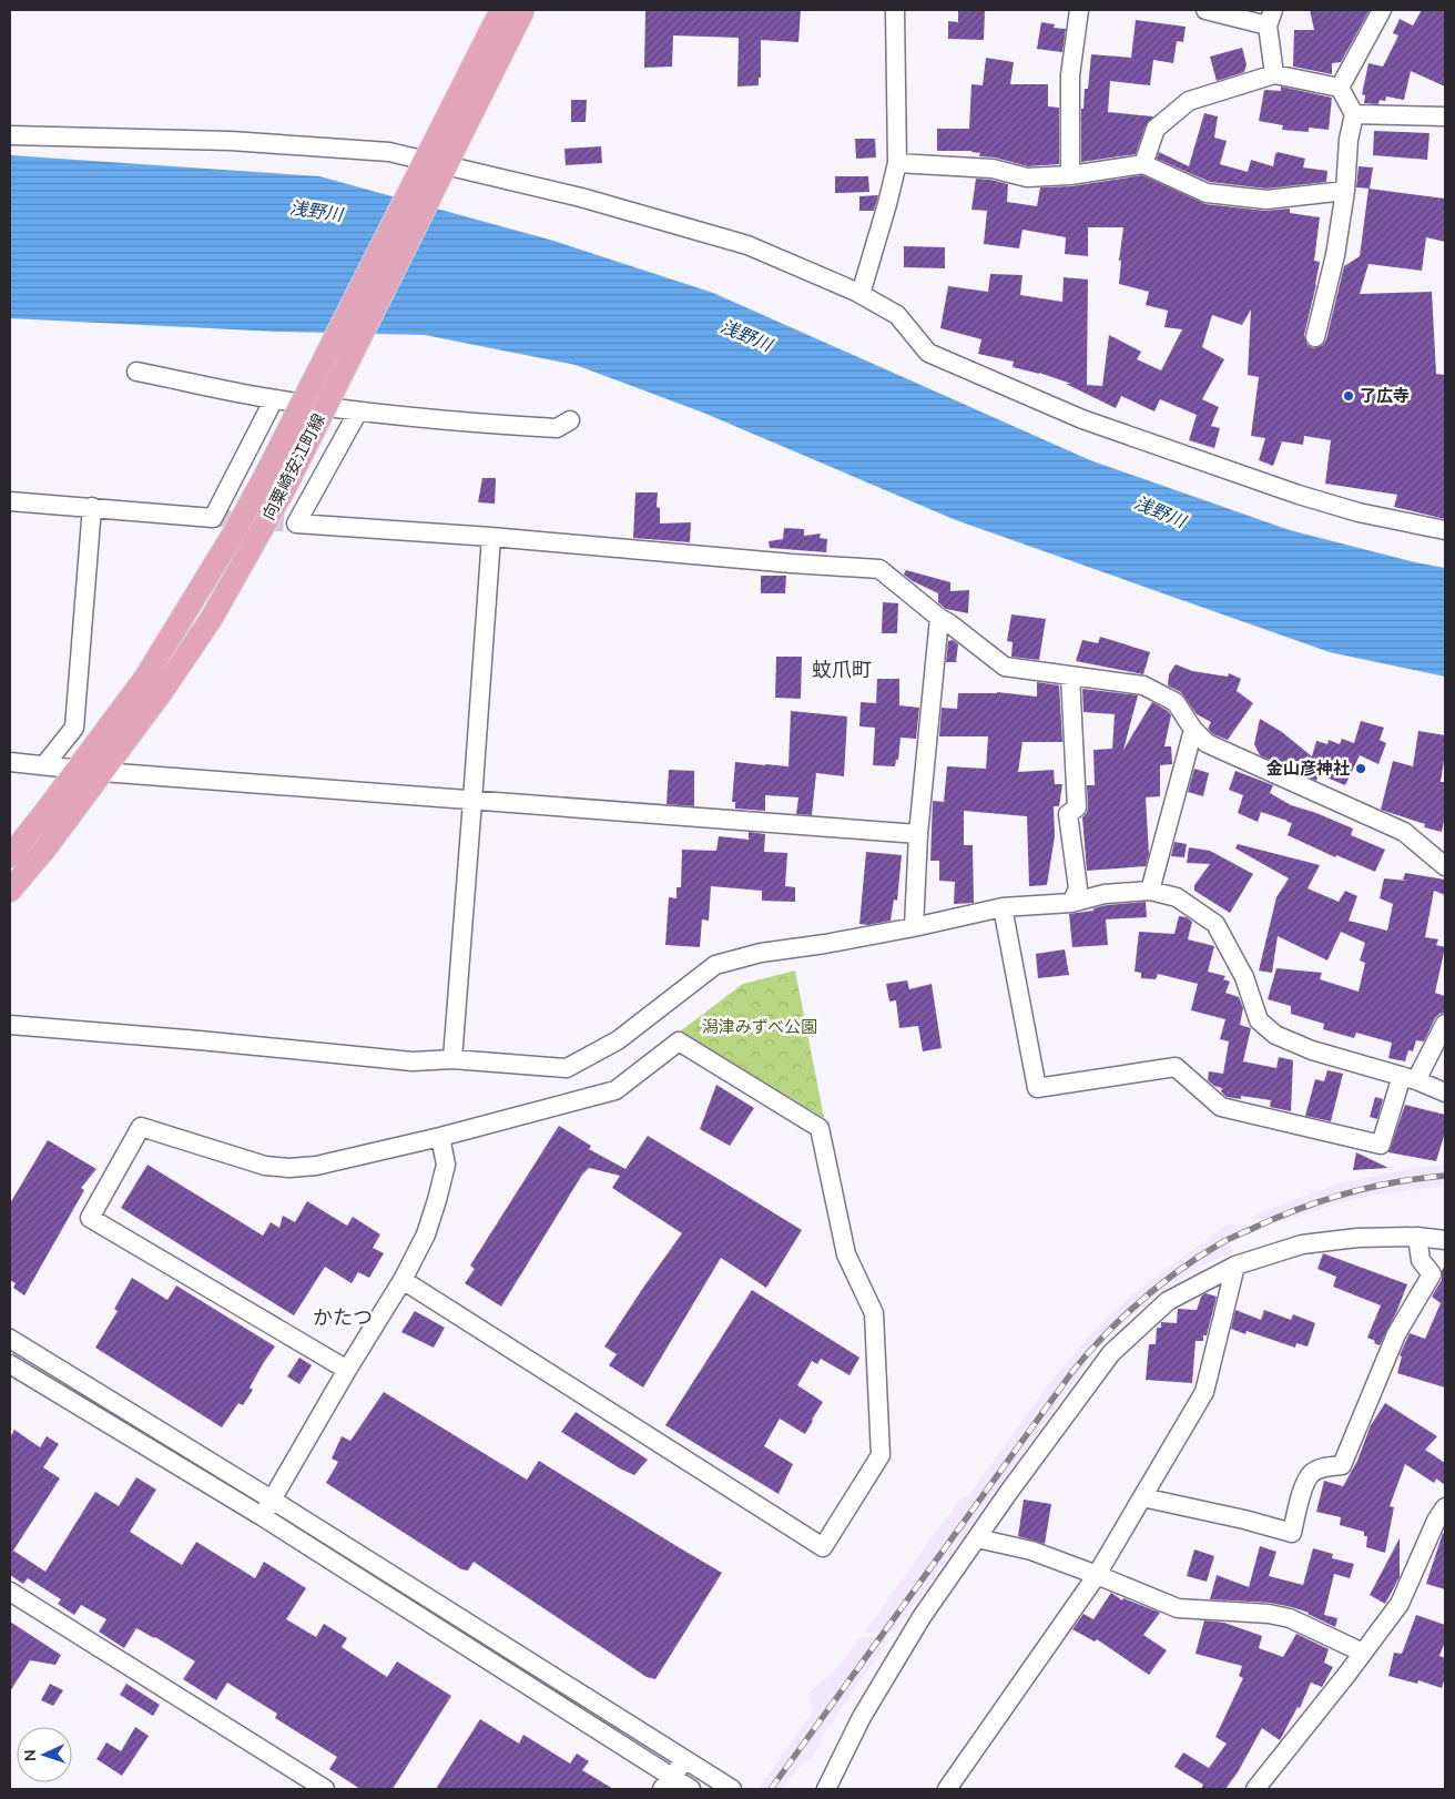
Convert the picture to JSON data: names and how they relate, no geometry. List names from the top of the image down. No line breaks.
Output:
{"streets":{"main road":["向粟崎安江町線"]},"districts":["蚊爪町","かたつ"],"water":["浅野川"],"parks":["潟津みずべ公園"],"places":["了広寺","金山彦神社"],"north":"left"}
